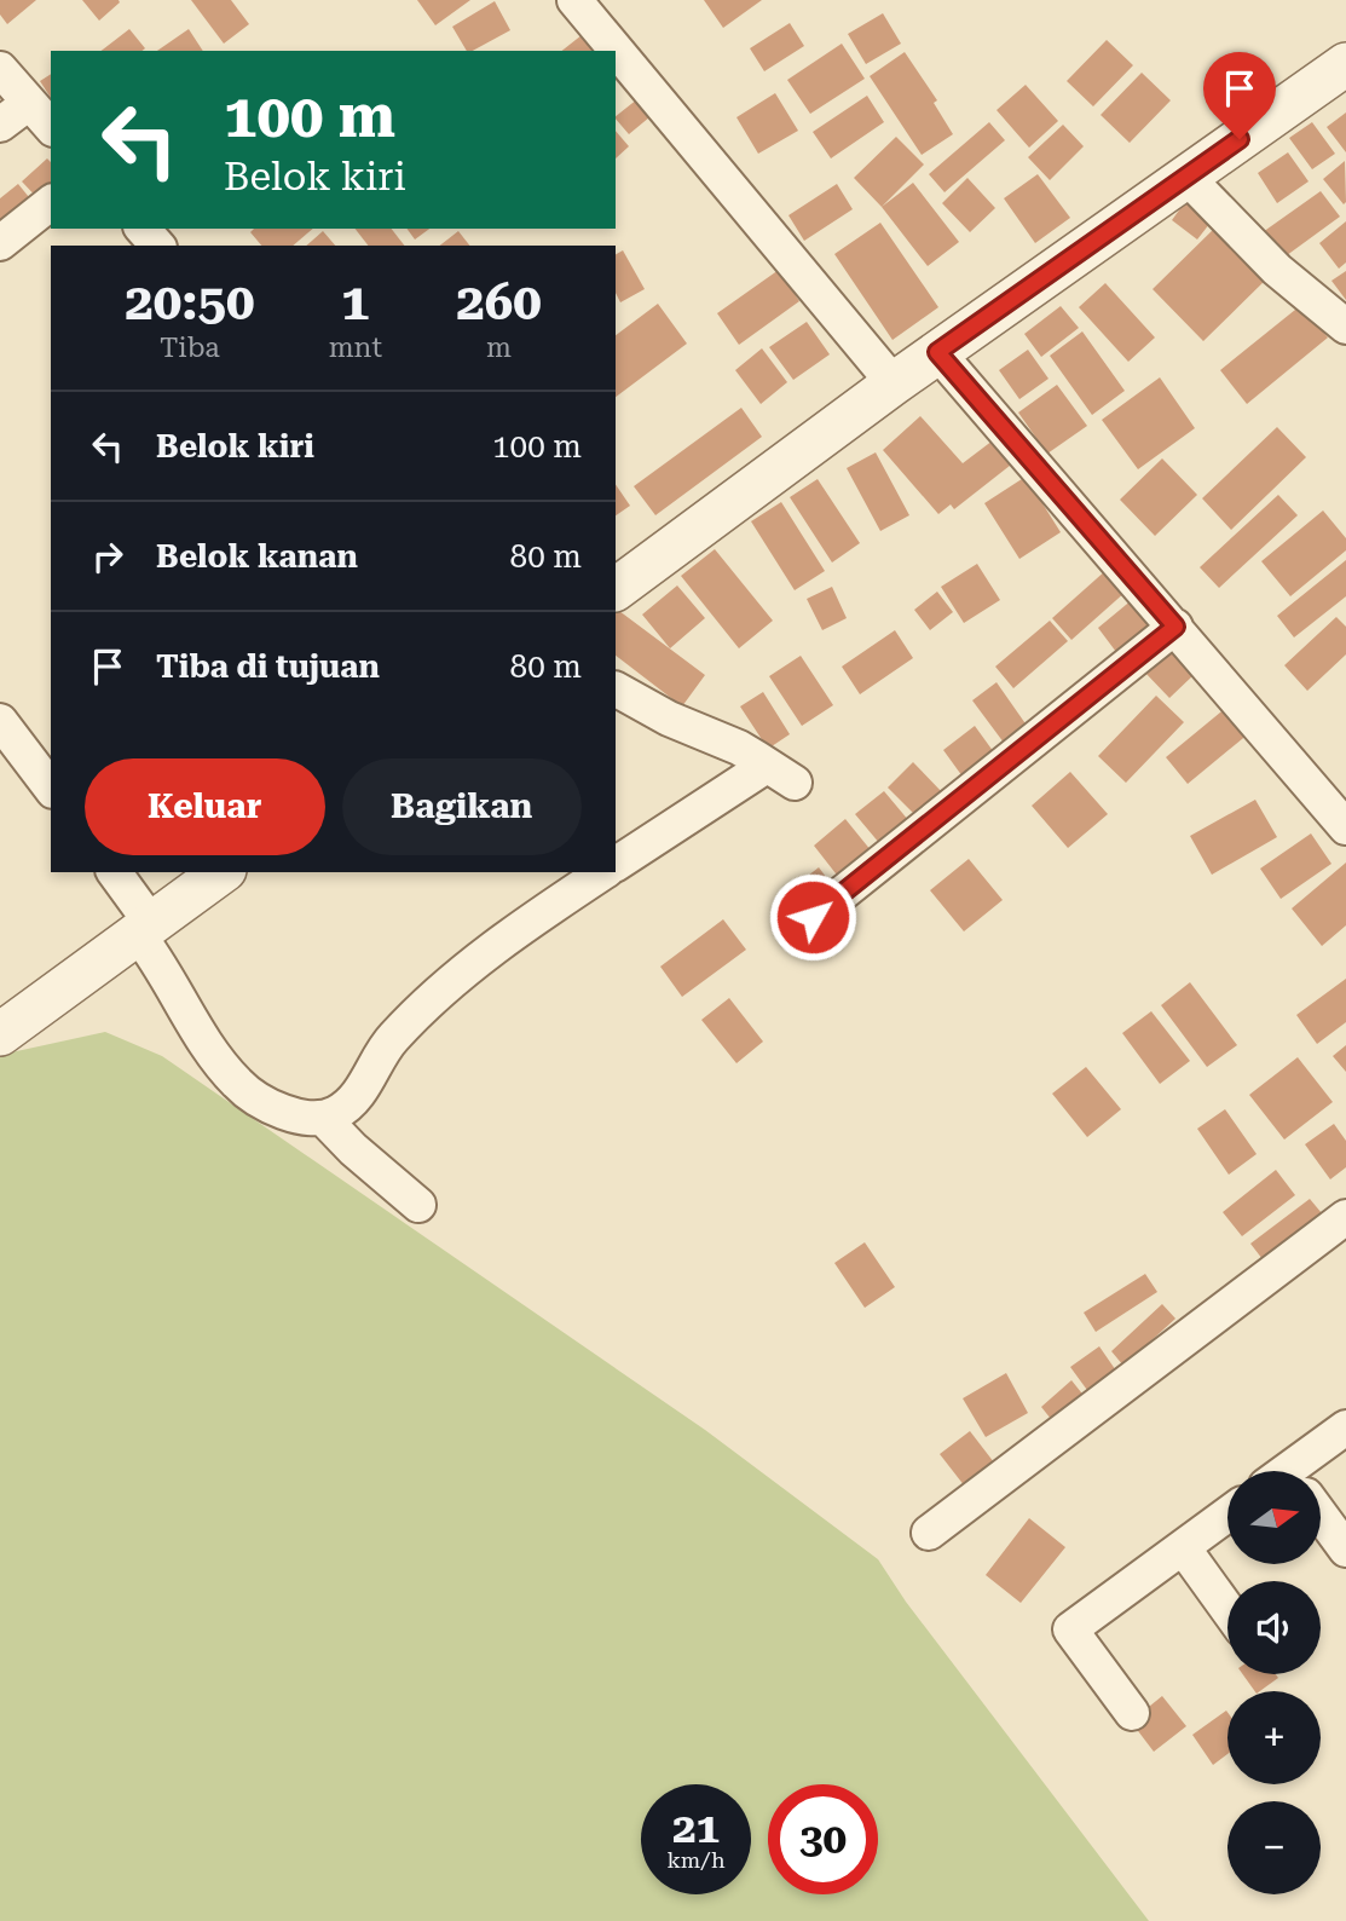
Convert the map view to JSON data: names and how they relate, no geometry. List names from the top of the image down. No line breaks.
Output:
{"north":"right","page":{"turn":["100 m","Belok kiri"],"eta":["20:50","Tiba","1","mnt","260","m"],"list":[{"name":"Belok kiri","value":"100 m"},{"name":"Belok kanan","value":"80 m"},{"name":"Tiba di tujuan","value":"80 m"}],"buttons":["Keluar","Bagikan"],"map_buttons":["+","−"],"speed":"21 km/h","limit":"30"}}
